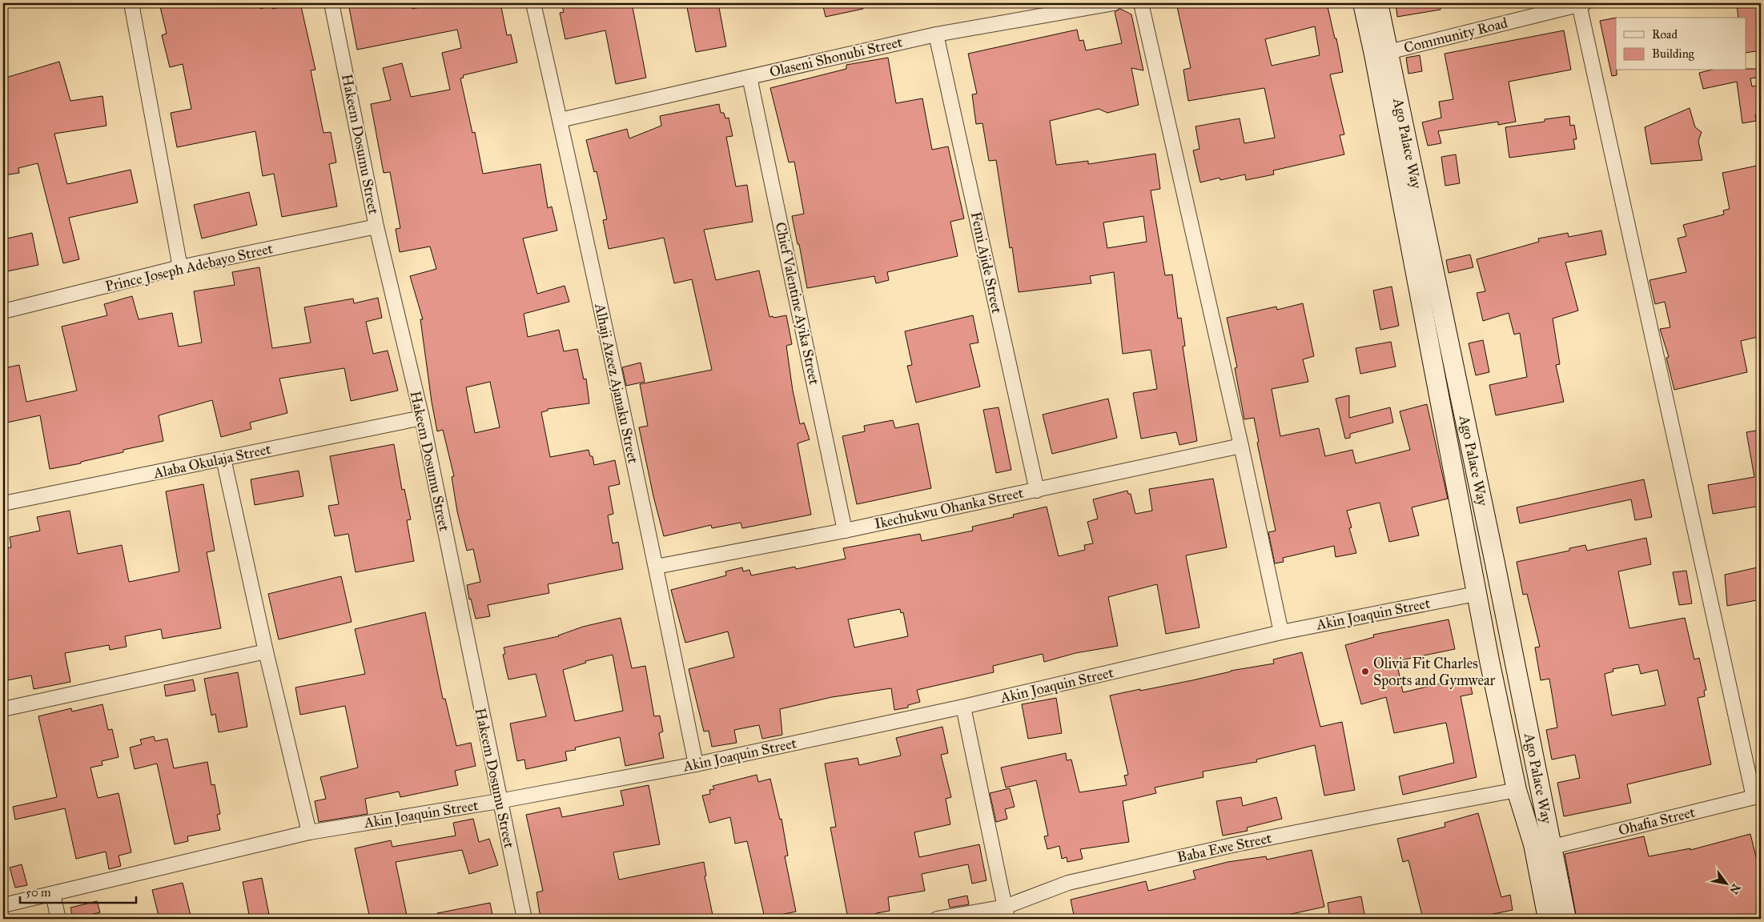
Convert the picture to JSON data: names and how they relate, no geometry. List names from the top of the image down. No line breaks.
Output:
{"streets":{"main road":["Ago Palace Way"],"street":["Community Road","Olaseni Shonubi Street","Hakeem Dosumu Street","Femi Ajide Street","Prince Joseph Adebayo Street","Chief Valentine Ayika Street","Alhaji Azeez Ajanaku Street","Alaba Okulaja Street","Ikechukwu Ohanka Street","Akin Joaquin Street","Ohafia Street","Baba Ewe Street"]},"crossings":[["Community Road","Ago Palace Way"],["Olaseni Shonubi Street","Femi Ajide Street"],["Olaseni Shonubi Street","Chief Valentine Ayika Street"],["Olaseni Shonubi Street","Alhaji Azeez Ajanaku Street"],["Ago Palace Way","Akin Joaquin Street"],["Ago Palace Way","Ohafia Street"],["Ago Palace Way","Baba Ewe Street"],["Hakeem Dosumu Street","Prince Joseph Adebayo Street"],["Hakeem Dosumu Street","Alaba Okulaja Street"],["Hakeem Dosumu Street","Akin Joaquin Street"],["Femi Ajide Street","Ikechukwu Ohanka Street"],["Chief Valentine Ayika Street","Ikechukwu Ohanka Street"],["Alhaji Azeez Ajanaku Street","Ikechukwu Ohanka Street"],["Alhaji Azeez Ajanaku Street","Akin Joaquin Street"]],"places":["Olivia Fit Charles Sports and Gymwear"],"legend":["Road","Building"],"scale_bar":"50 m","north":"bottom right"}
